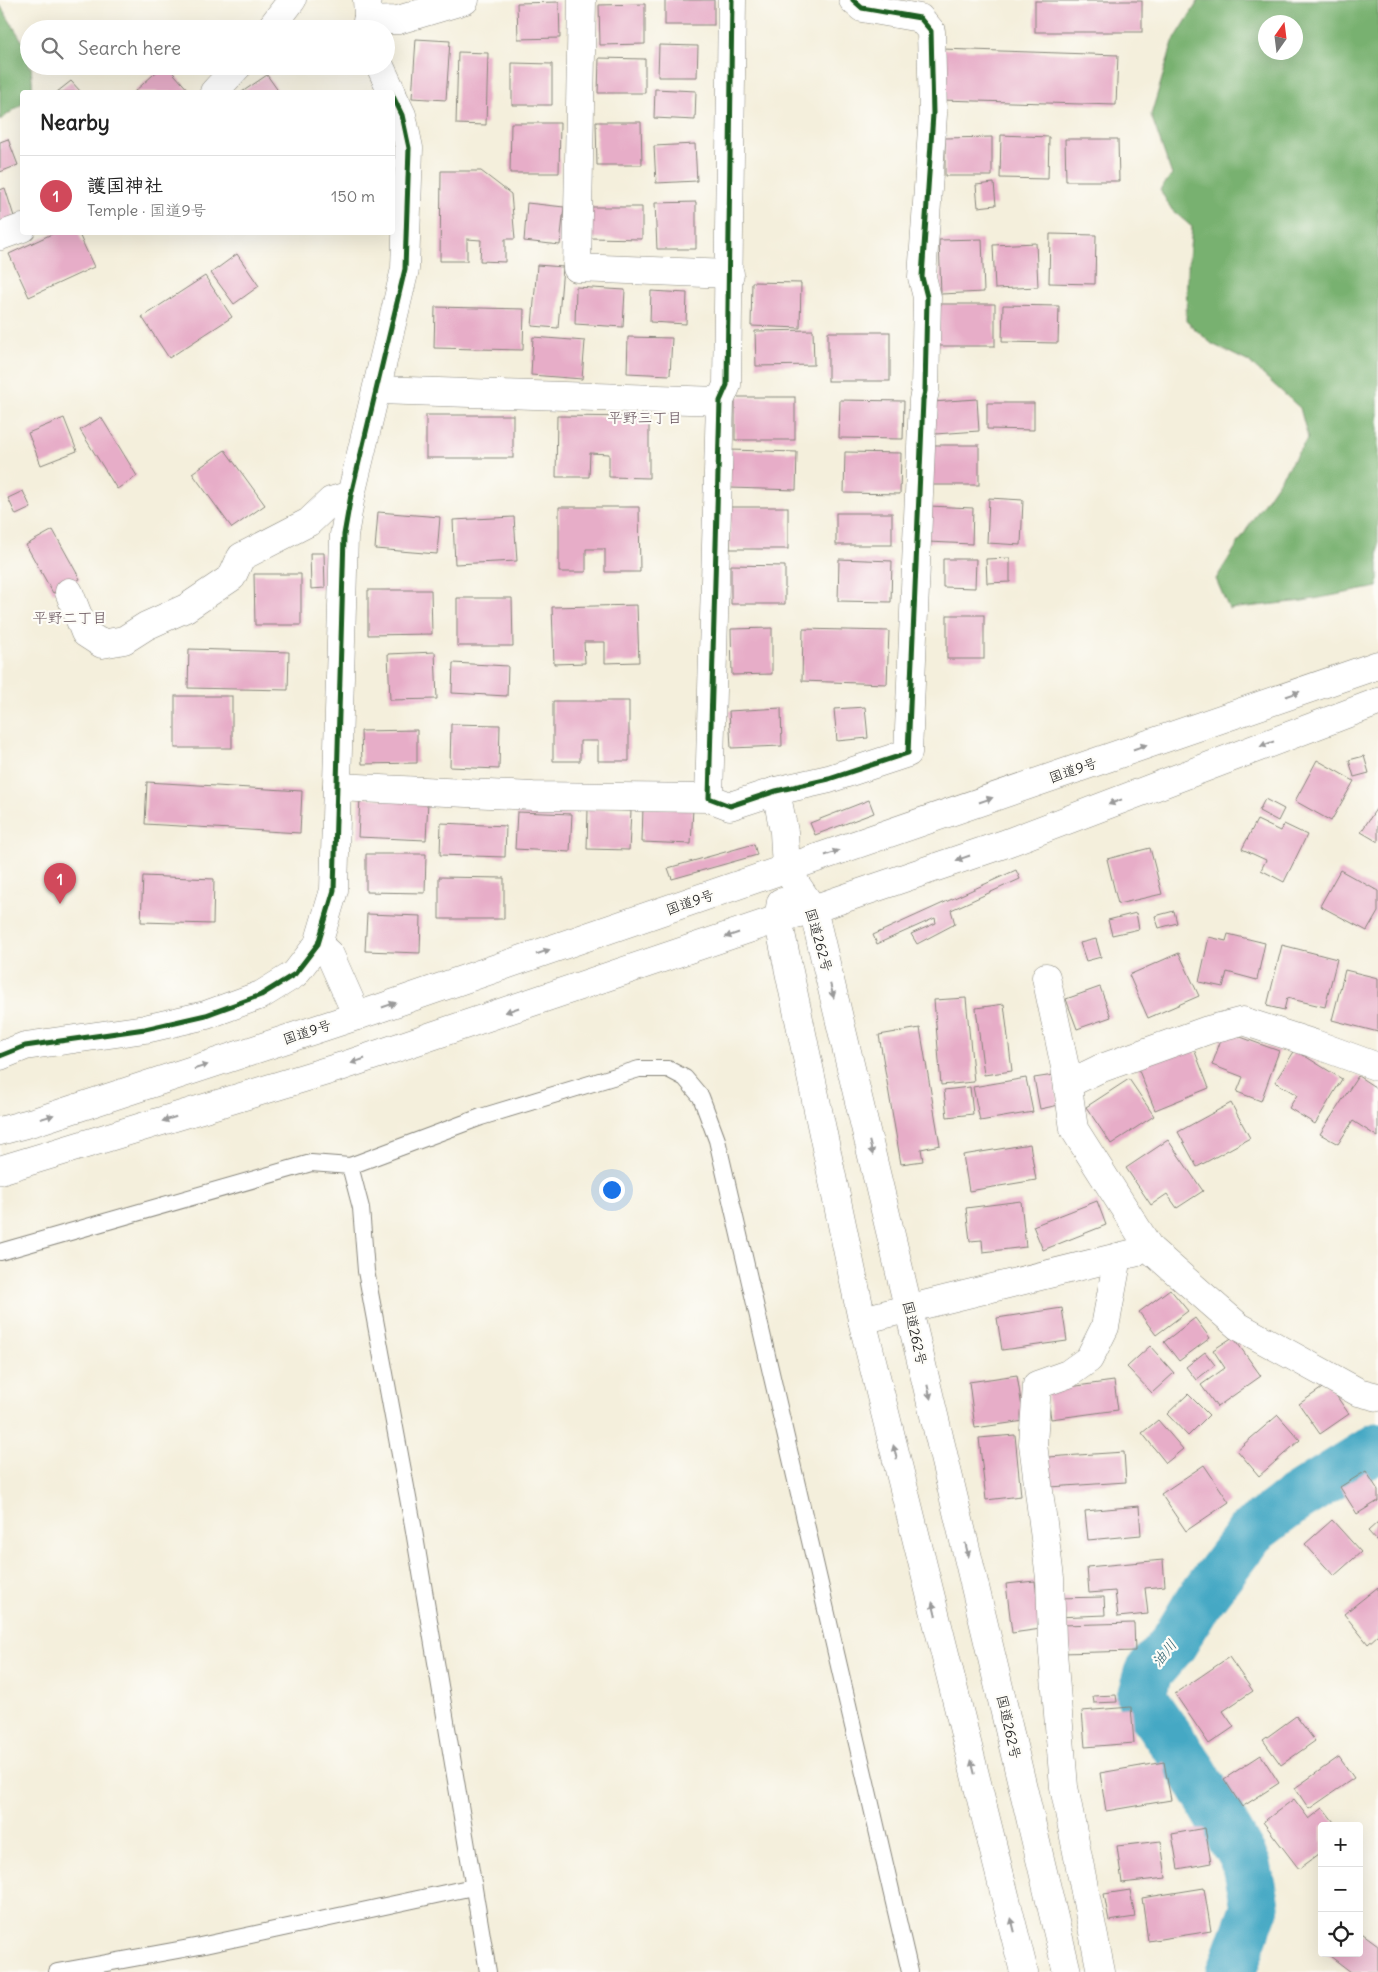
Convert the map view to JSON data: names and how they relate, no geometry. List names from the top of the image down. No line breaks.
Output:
{"streets":{"main road":["国道9号","国道262号"]},"crossings":[["国道9号","国道262号"]],"districts":["平野三丁目","平野二丁目"],"water":["油川"],"north":"top","page":{"search":"Search here","heading":"Nearby","list":[{"mark":"1","name":"護国神社","note":"Temple · 国道9号","value":"150 m"}],"pins":"1","map_buttons":["+","−"]}}
